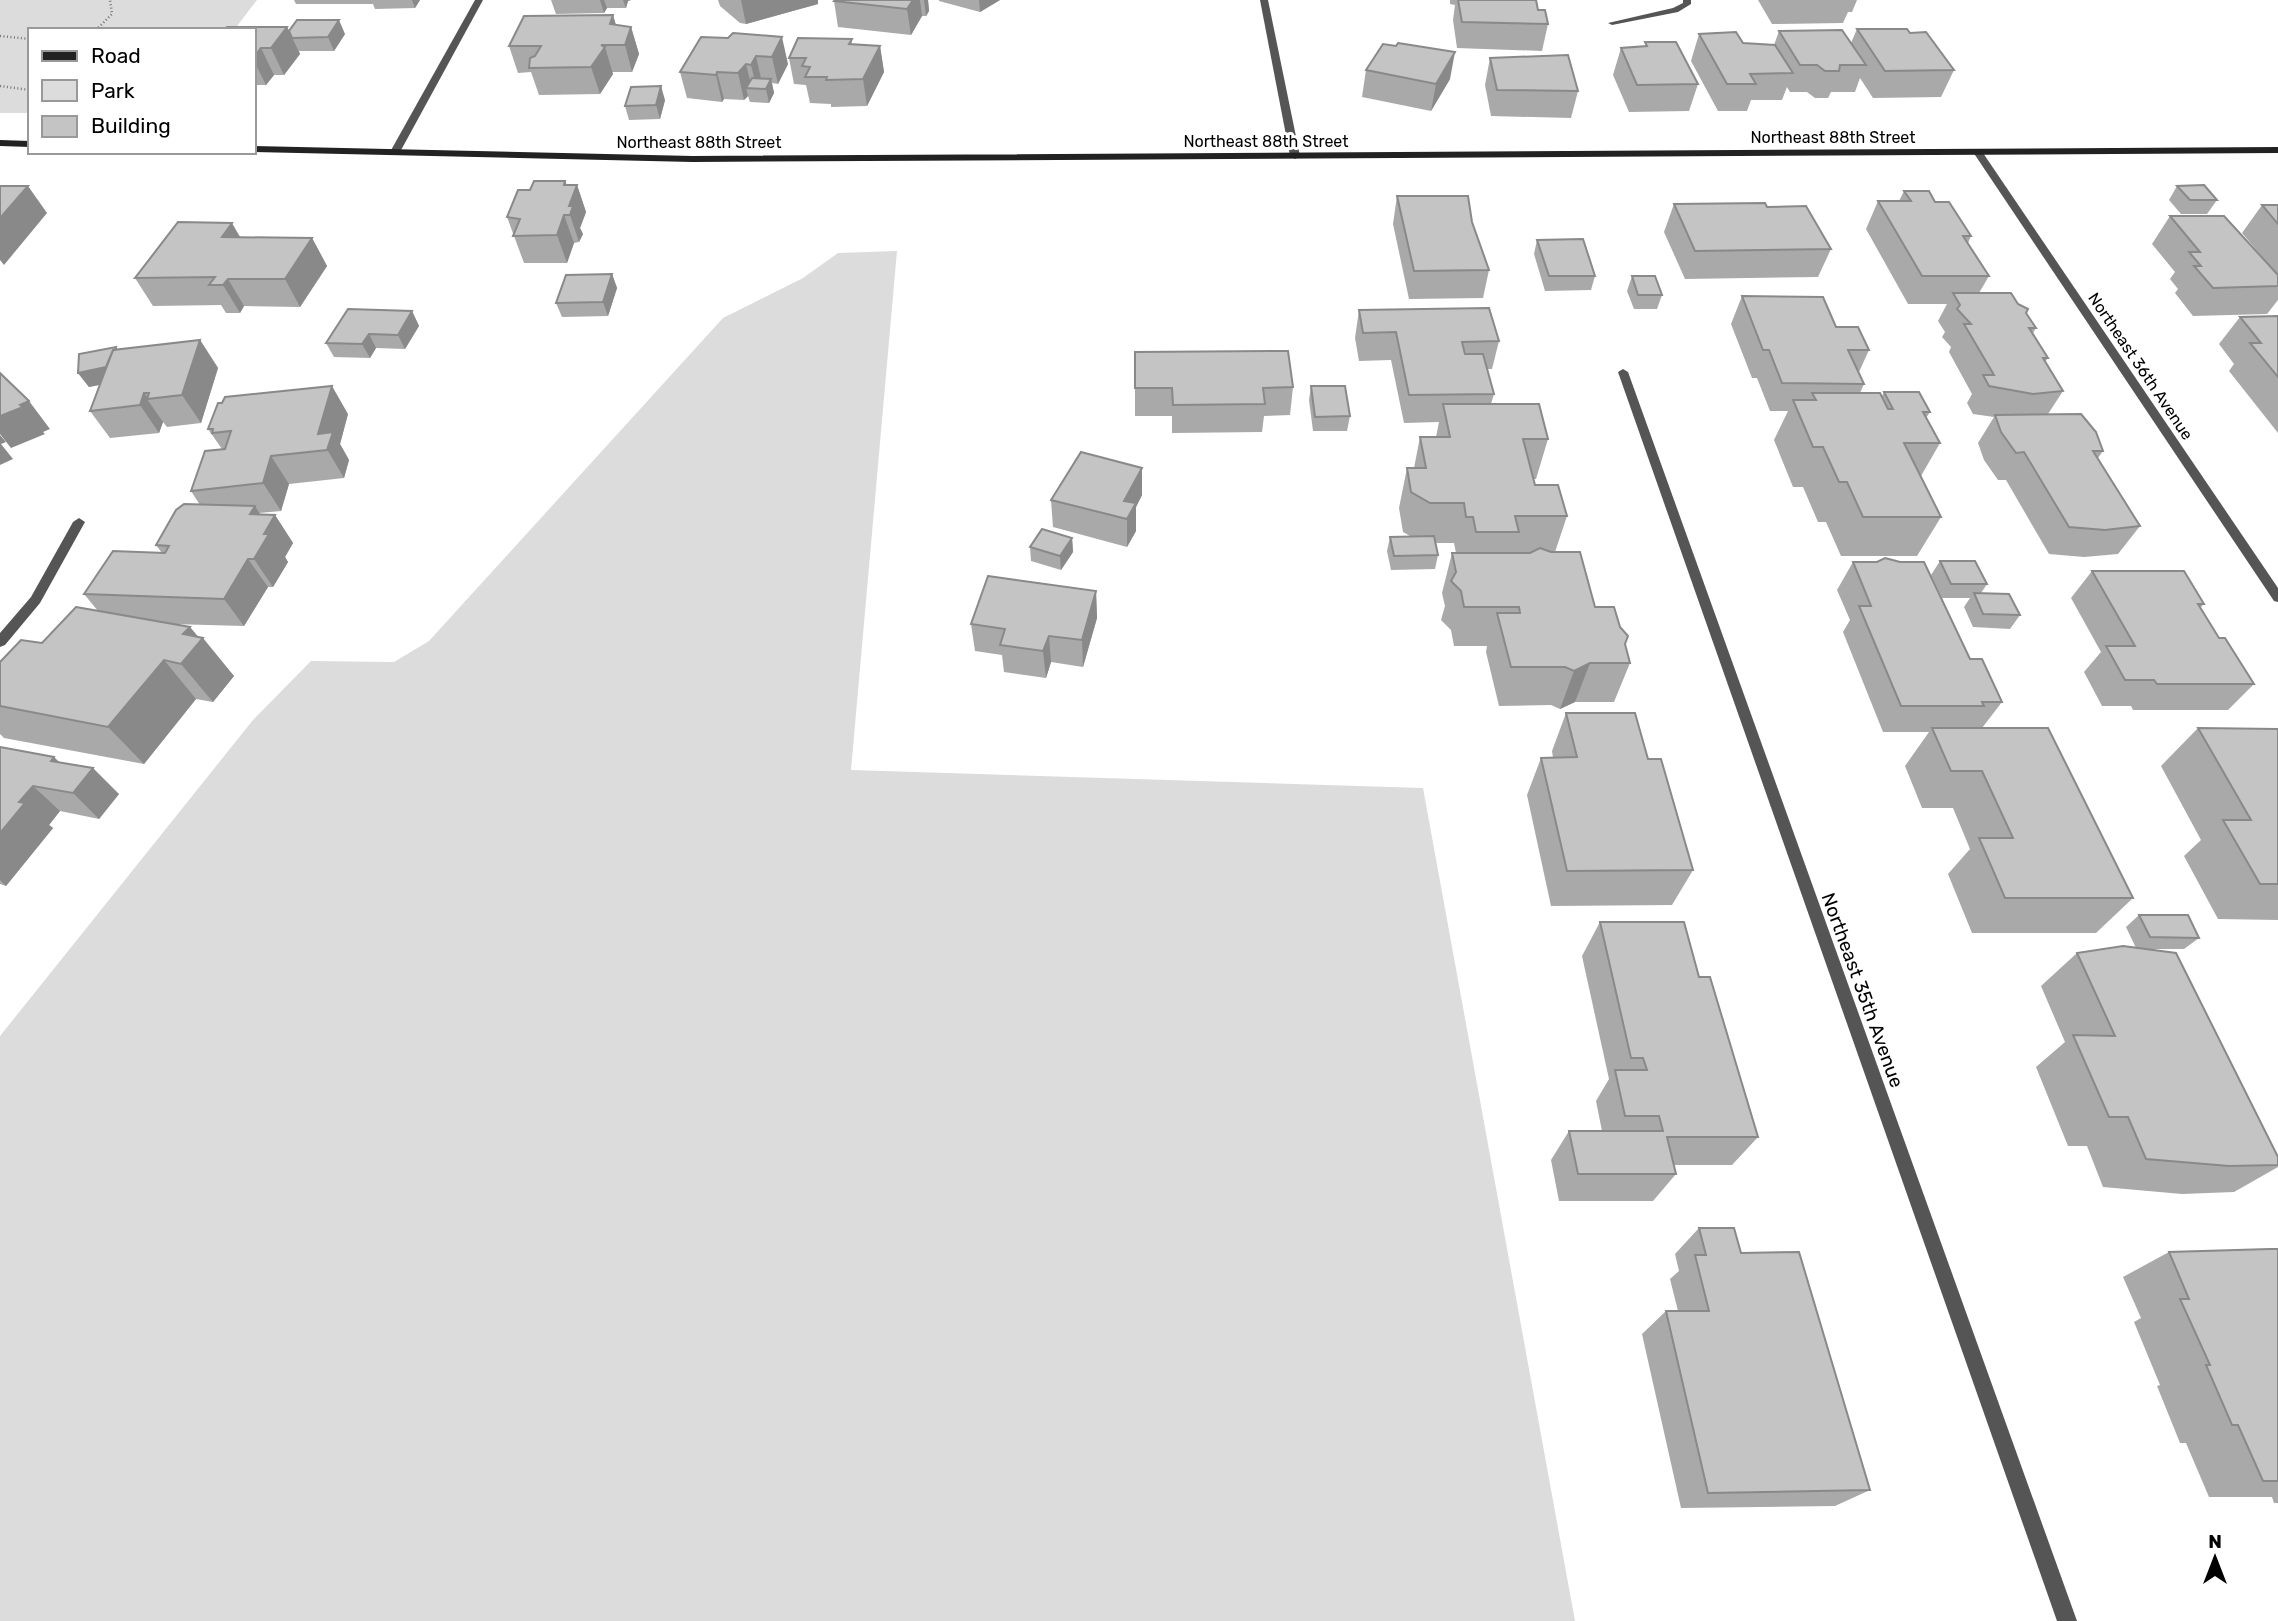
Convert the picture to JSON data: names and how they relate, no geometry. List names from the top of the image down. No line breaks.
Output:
{"streets":{"street":["Northeast 88th Street","Northeast 36th Avenue","Northeast 35th Avenue"]},"crossings":[["Northeast 88th Street","Northeast 36th Avenue"]],"legend":["Road","Park","Building"],"north":"top"}
